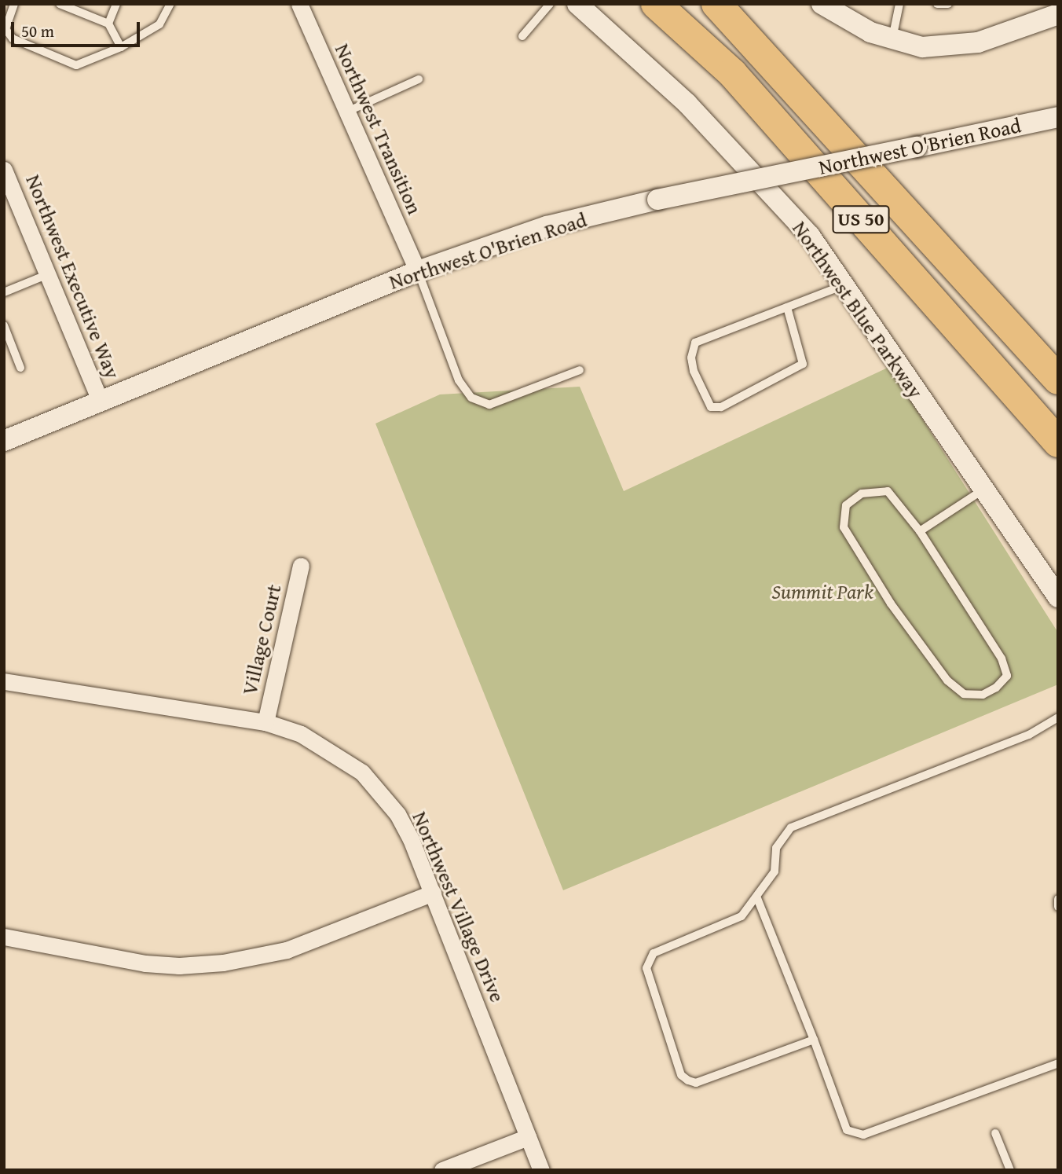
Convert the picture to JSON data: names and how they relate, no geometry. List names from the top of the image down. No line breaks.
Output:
{"streets":{"highway":["US 50"],"street":["Northwest Transition","Northwest O'Brien Road","Northwest Executive Way","Northwest Blue Parkway","Village Court","Northwest Village Drive"]},"crossings":[["Northwest Transition","Northwest O'Brien Road"],["Northwest O'Brien Road","Northwest Executive Way"],["Village Court","Northwest Village Drive"]],"parks":["Summit Park"],"scale_bar":"50 m"}
